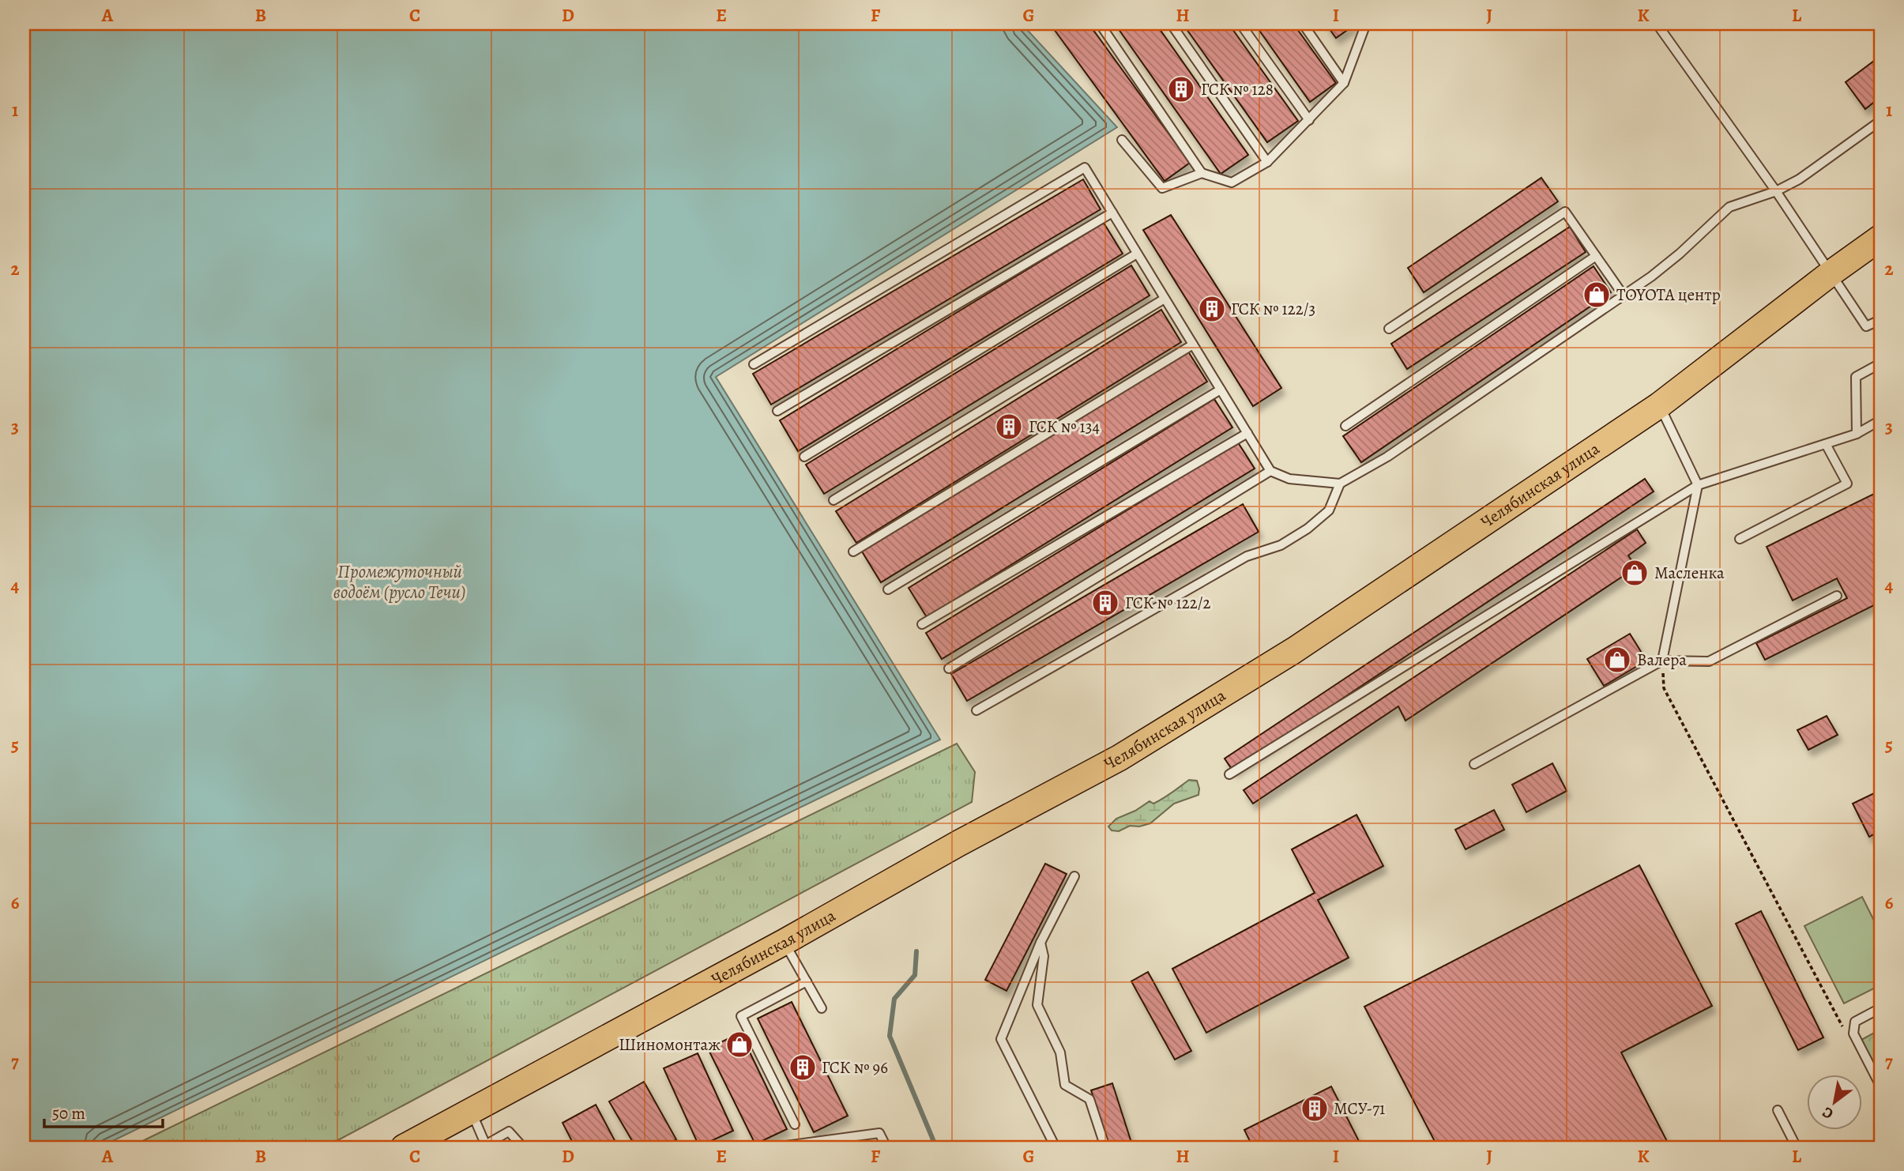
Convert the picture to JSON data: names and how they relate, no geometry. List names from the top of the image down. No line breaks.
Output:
{"streets":{"main road":["Челябинская улица"]},"water":["Промежуточный водоём (русло Течи)"],"places":{"building":["ГСК № 128","ГСК № 122/3","ГСК № 134","ГСК № 122/2","ГСК № 96","МСУ-71"],"shop":["TOYOTA центр","Масленка","Валера","Шиномонтаж"]},"scale_bar":"50 m","north":"bottom left","grid":{"columns":["A","B","C","D","E","F","G","H","I","J","K","L"],"rows":["1","2","3","4","5","6","7"]}}
